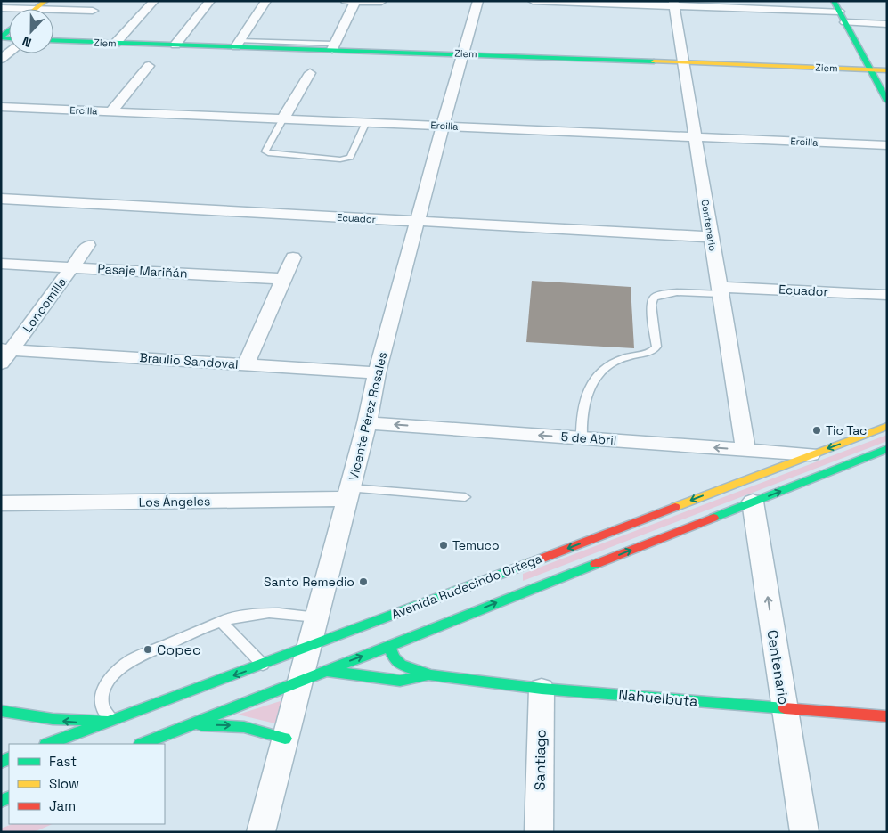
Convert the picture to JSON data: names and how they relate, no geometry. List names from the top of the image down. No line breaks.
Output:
{"streets":{"main road":["Ziem","Avenida Rudecindo Ortega","Nahuelbuta"],"street":["Ercilla","Ecuador","Centenario","Pasaje Mariñán","Loncomilla","Braulio Sandoval","Vicente Pérez Rosales","5 de Abril","Los Ángeles","Santiago"]},"crossings":[["Ziem","Centenario"],["Ziem","Vicente Pérez Rosales"],["Ercilla","Centenario"],["Ercilla","Vicente Pérez Rosales"],["Ecuador","Centenario"],["Ecuador","Vicente Pérez Rosales"],["Centenario","5 de Abril"],["Centenario","Avenida Rudecindo Ortega"],["Centenario","Nahuelbuta"],["Pasaje Mariñán","Loncomilla"],["Loncomilla","Braulio Sandoval"],["Braulio Sandoval","Vicente Pérez Rosales"],["Vicente Pérez Rosales","5 de Abril"],["Vicente Pérez Rosales","Los Ángeles"],["Vicente Pérez Rosales","Avenida Rudecindo Ortega"],["Vicente Pérez Rosales","Nahuelbuta"],["5 de Abril","Avenida Rudecindo Ortega"],["Avenida Rudecindo Ortega","Nahuelbuta"],["Nahuelbuta","Santiago"]],"one_way":["5 de Abril"],"places":["Tic Tac","Temuco","Santo Remedio","Copec"],"legend":["Fast","Slow","Jam"],"north":"bottom"}
